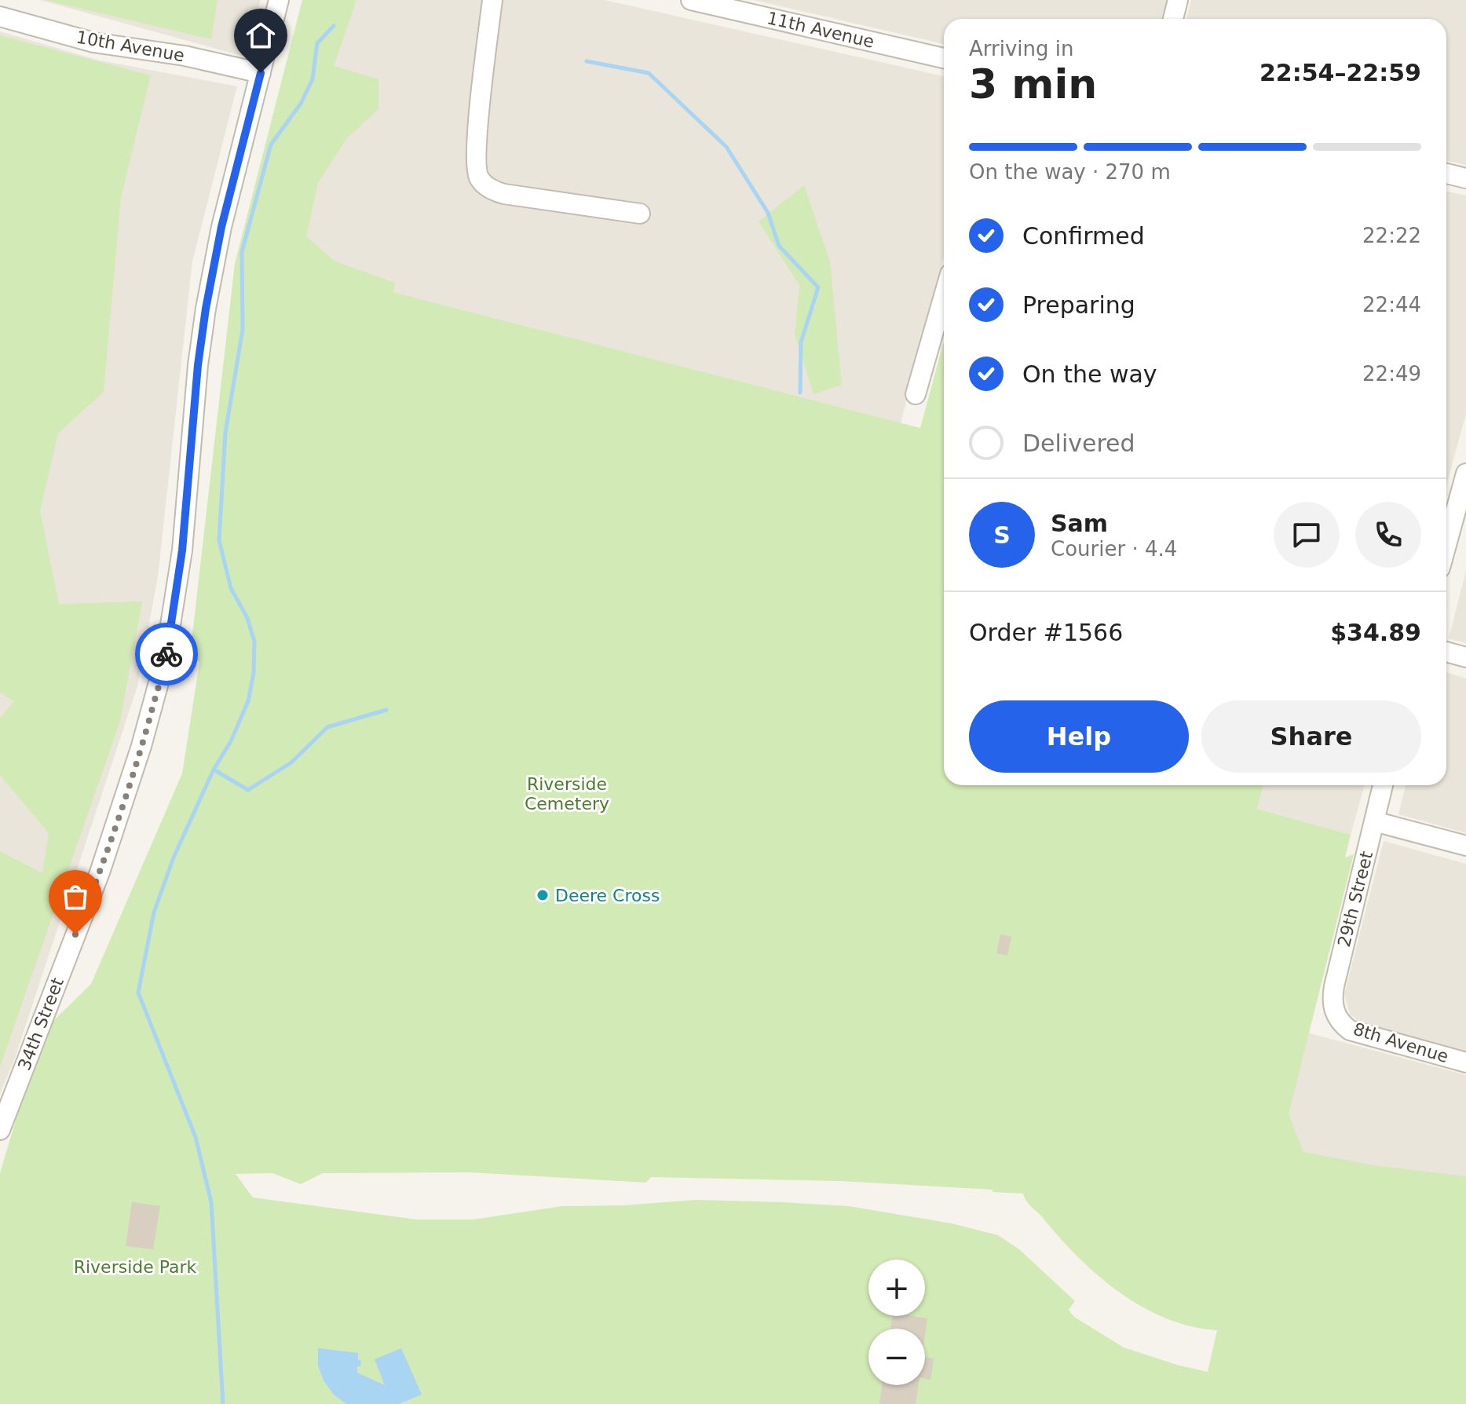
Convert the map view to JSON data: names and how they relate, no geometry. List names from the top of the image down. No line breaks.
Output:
{"streets":{"street":["11th Avenue","10th Avenue","29th Street","34th Street","8th Avenue"]},"crossings":[["10th Avenue","34th Street"],["29th Street","8th Avenue"]],"parks":["Riverside Cemetery","Riverside Park"],"places":["Deere Cross"],"page":{"heading":["3 min","Arriving in","22:54–22:59"],"panel":["Sam","Courier · 4.4","Order #1566","$34.89"],"bar":"On the way · 270 m","list":[["Confirmed","22:22"],["Preparing","22:44"],["On the way","22:49"],"Delivered"],"round":"S","buttons":["Help","Share"],"map_buttons":["+","−"]}}
